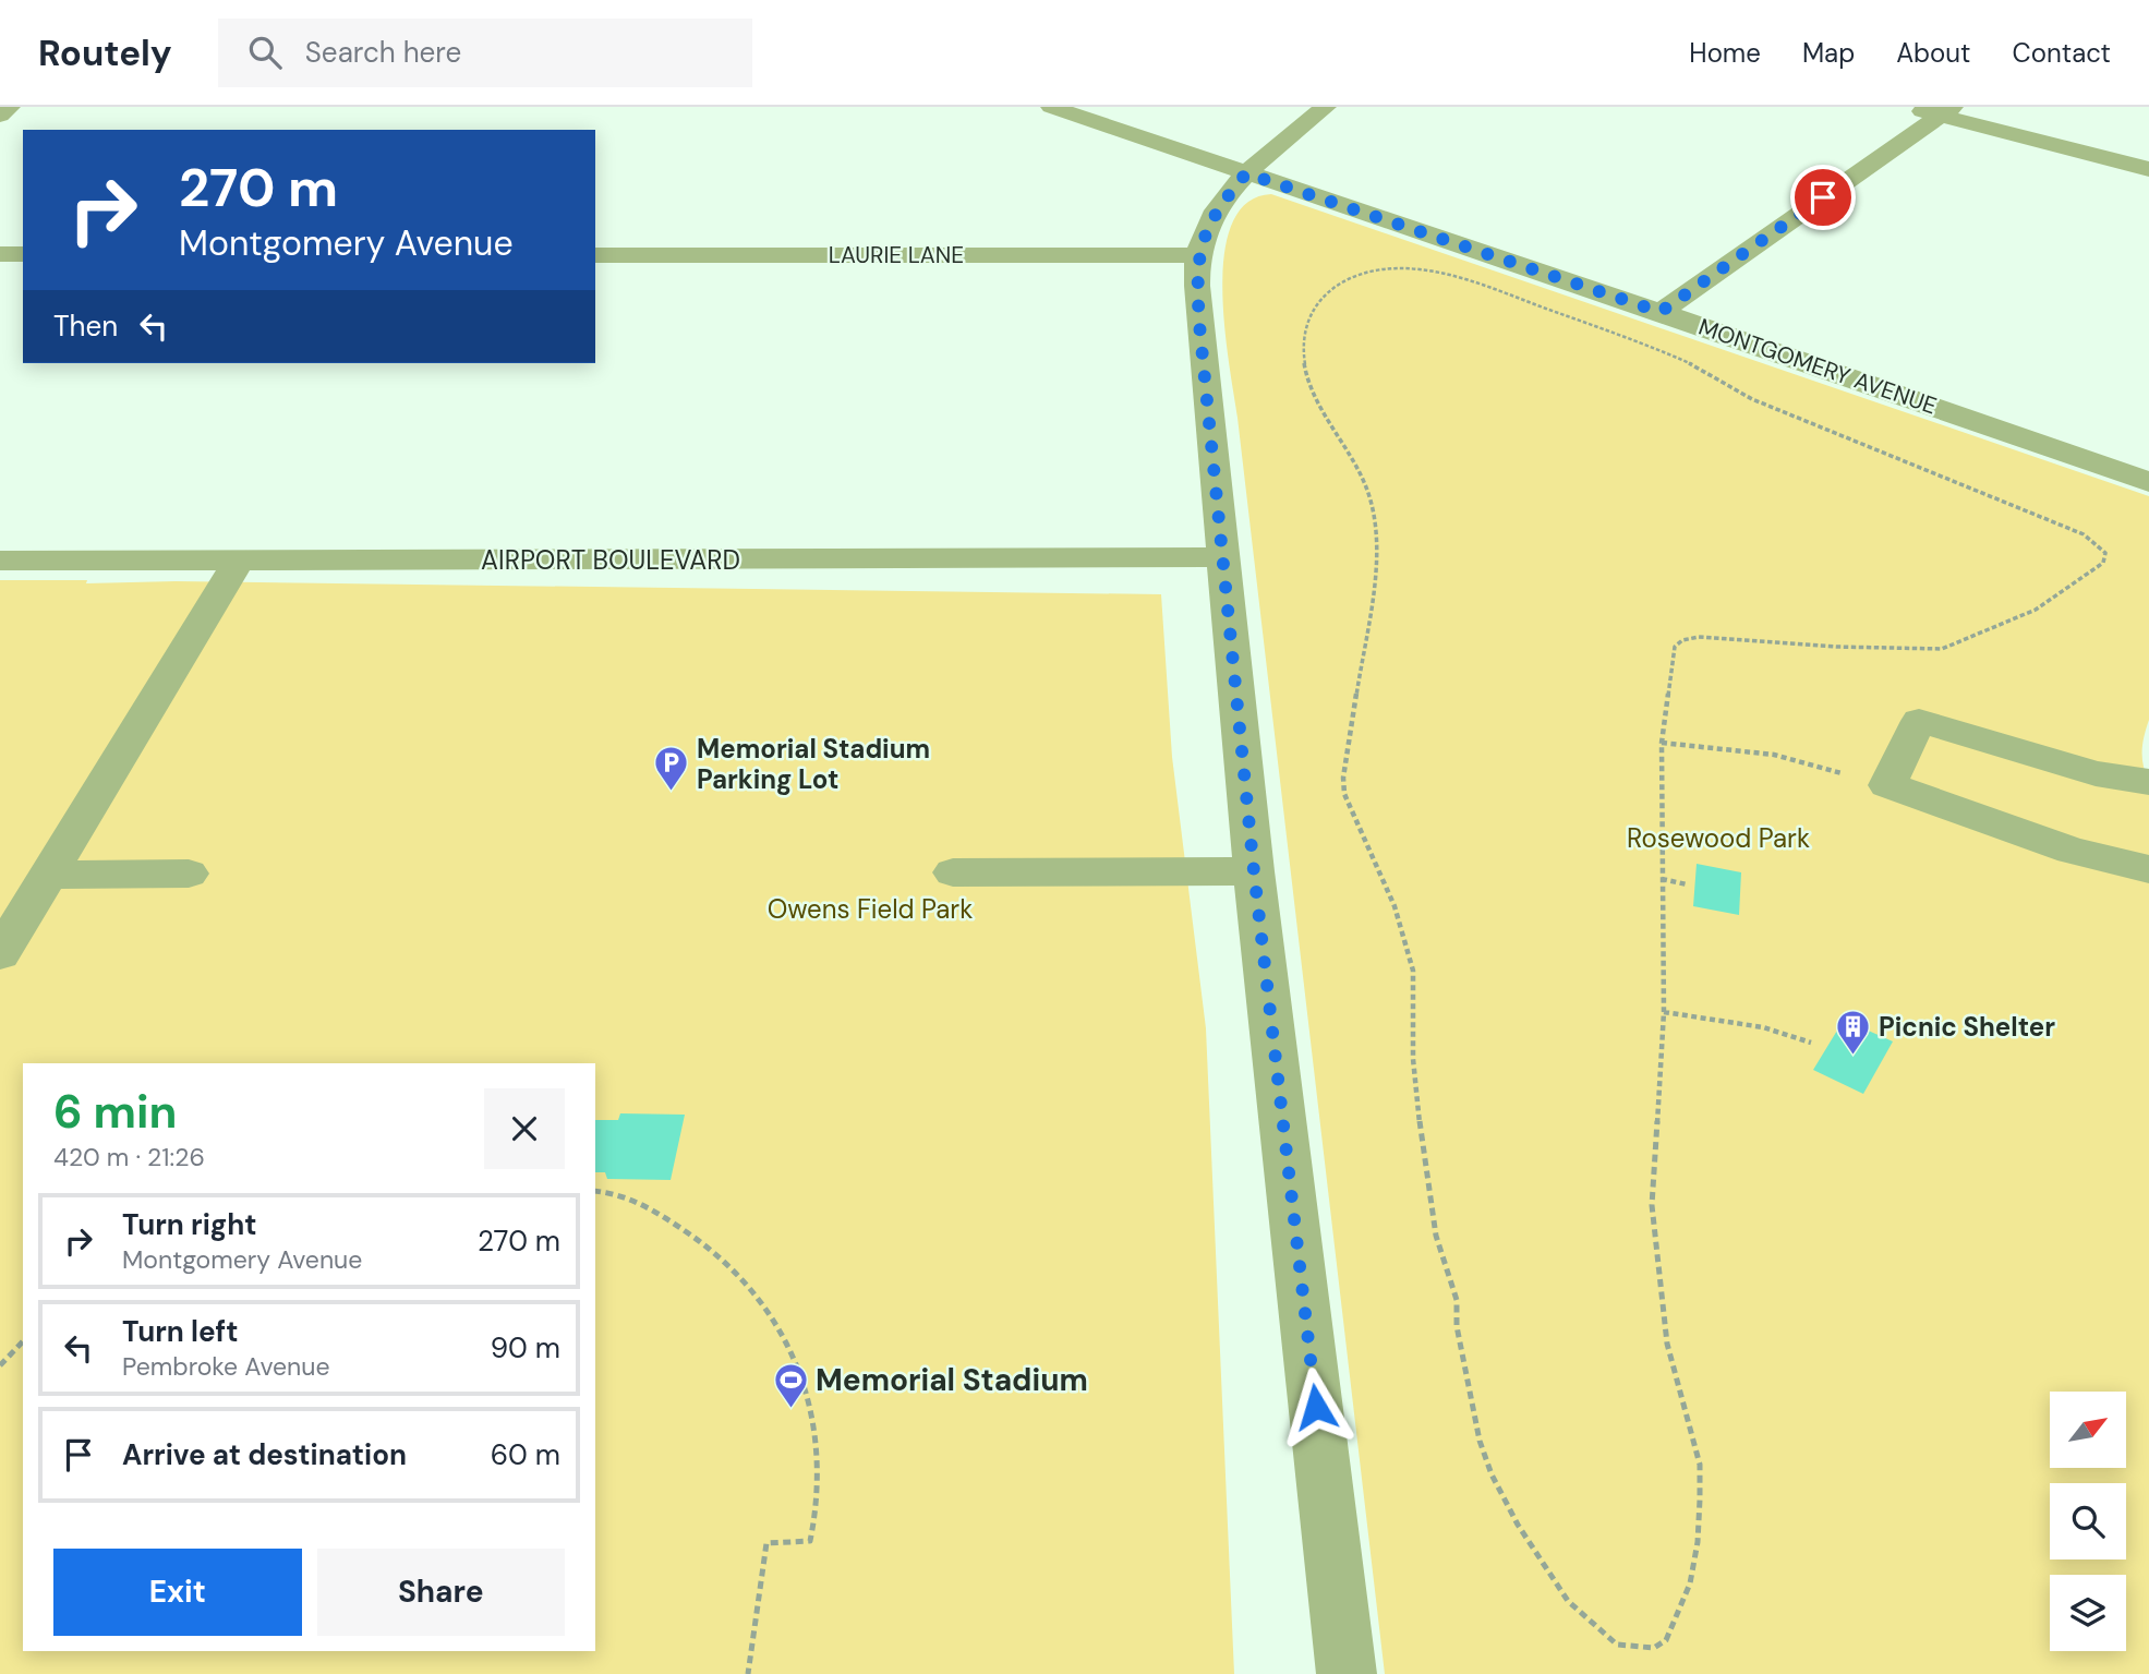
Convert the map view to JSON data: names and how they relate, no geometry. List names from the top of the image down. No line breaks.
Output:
{"streets":{"street":["LAURIE LANE","MONTGOMERY AVENUE","AIRPORT BOULEVARD"]},"parks":["Rosewood Park","Owens Field Park"],"places":{"parking":["Memorial Stadium Parking Lot"],"building":["Picnic Shelter"],"sports":["Memorial Stadium"]},"north":"top right","page":{"header":"Routely","search":"Search here","nav":["Home","Map","About","Contact"],"turn":["270 m","Montgomery Avenue"],"then":"Then","heading":["6 min","420 m · 21:26"],"list":[{"name":"Turn right","note":"Montgomery Avenue","value":"270 m"},{"name":"Turn left","note":"Pembroke Avenue","value":"90 m"},{"name":"Arrive at destination","value":"60 m"}],"buttons":["Exit","Share"]}}
